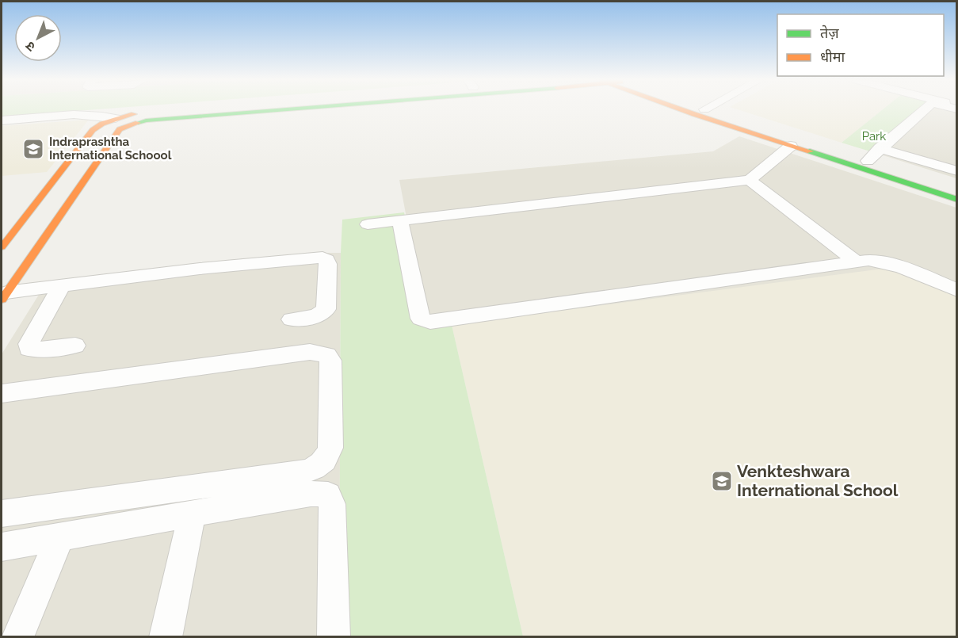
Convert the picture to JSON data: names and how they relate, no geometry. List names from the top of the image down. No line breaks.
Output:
{"parks":["Park"],"places":{"school or university":["Indraprashtha International Schoool","Venkteshwara International School"]},"legend":["तेज़","धीमा"],"north":"bottom left"}
